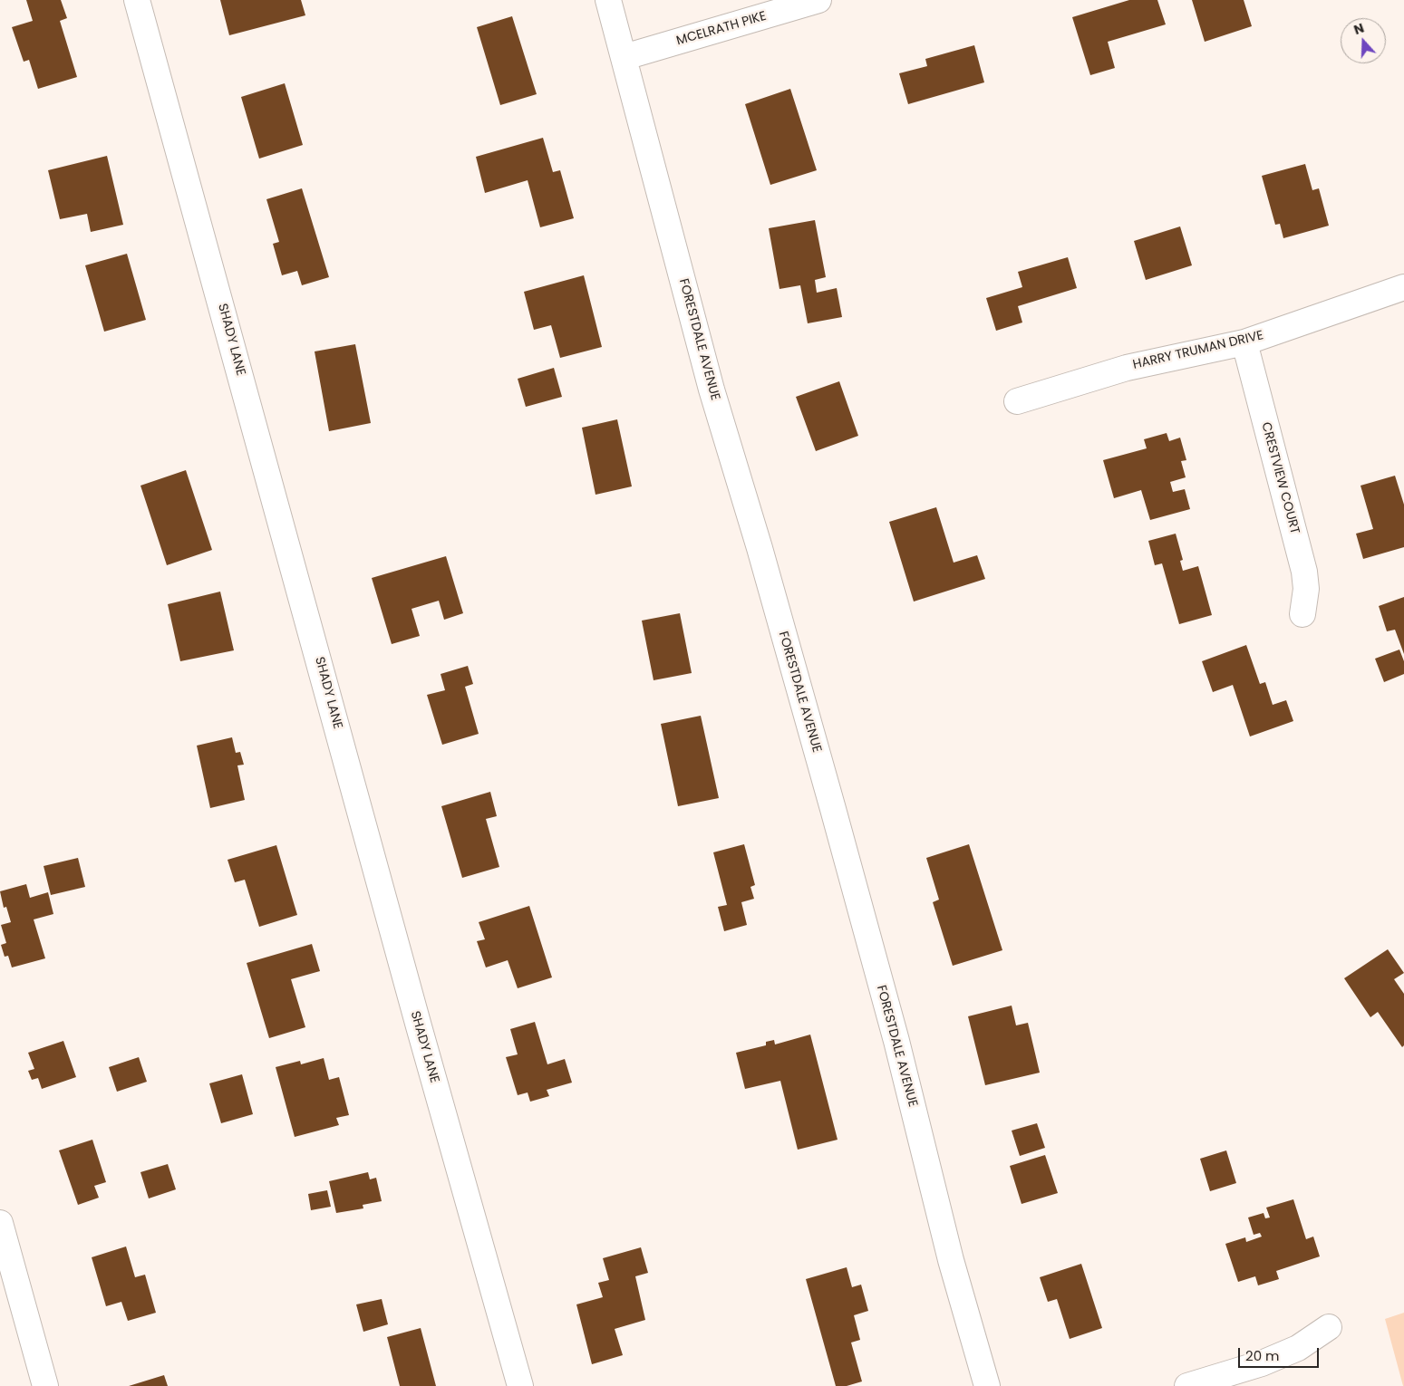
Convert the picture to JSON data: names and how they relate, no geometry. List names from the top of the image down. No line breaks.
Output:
{"streets":{"street":["MCELRATH PIKE","SHADY LANE","FORESTDALE AVENUE","HARRY TRUMAN DRIVE","CRESTVIEW COURT"]},"crossings":[["MCELRATH PIKE","FORESTDALE AVENUE"],["HARRY TRUMAN DRIVE","CRESTVIEW COURT"]],"scale_bar":"20 m","north":"top"}
